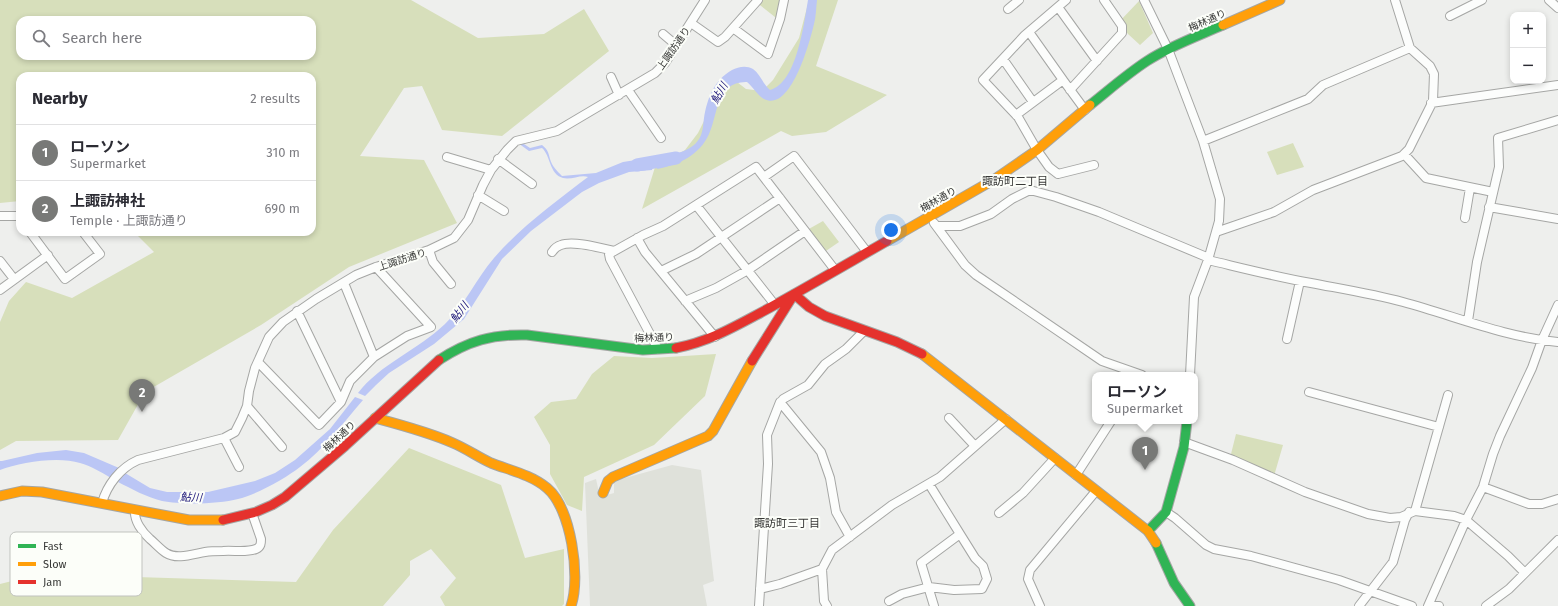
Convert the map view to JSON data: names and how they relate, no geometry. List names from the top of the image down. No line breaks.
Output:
{"streets":{"main road":["梅林通り"],"street":["上諏訪通り"]},"crossings":[["梅林通り","上諏訪通り"]],"districts":["諏訪町二丁目","諏訪町三丁目"],"water":["鮎川"],"legend":["Fast","Slow","Jam"],"page":{"map_buttons":["+","−"],"search":"Search here","heading":["Nearby","2 results"],"list":[{"mark":"1","name":"ローソン","note":"Supermarket","value":"310 m"},{"mark":"2","name":"上諏訪神社","note":"Temple · 上諏訪通り","value":"690 m"}],"popup":["ローソン","Supermarket"],"pins":["2","1"]}}
